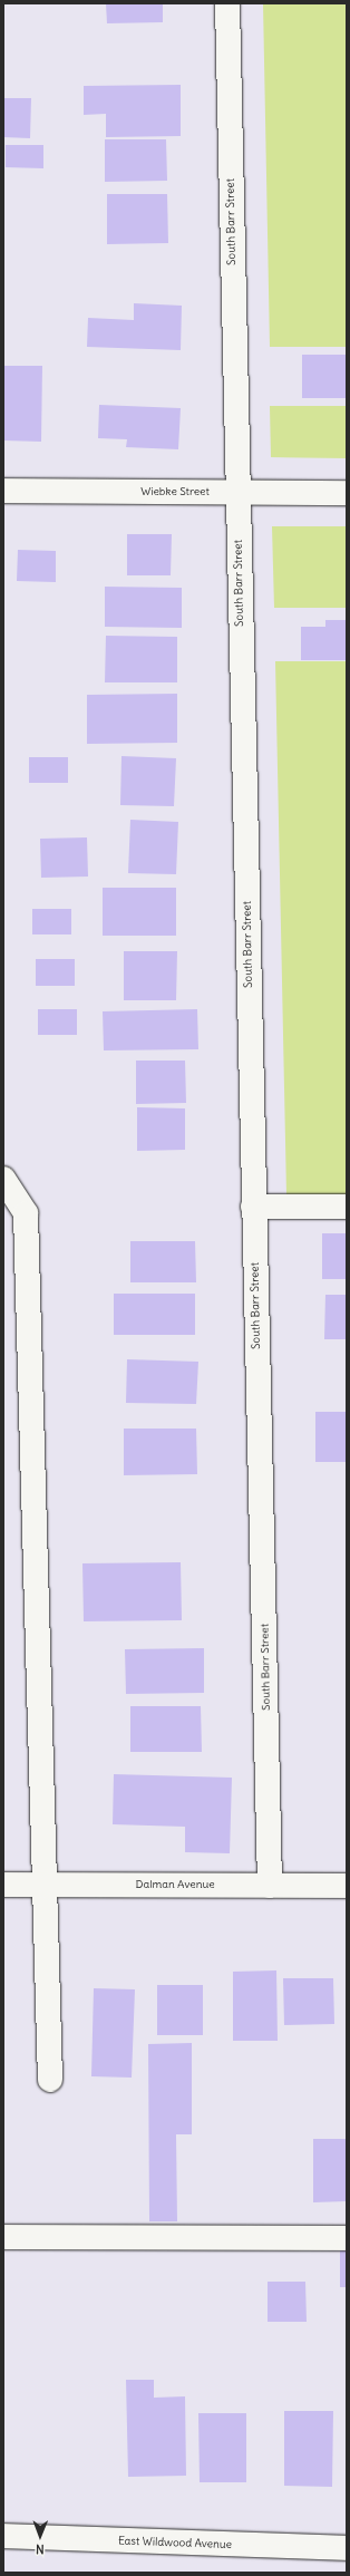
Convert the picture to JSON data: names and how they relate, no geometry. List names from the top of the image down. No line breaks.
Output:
{"streets":{"street":["South Barr Street","Wiebke Street","Dalman Avenue","East Wildwood Avenue"]},"crossings":[["South Barr Street","Wiebke Street"],["South Barr Street","Dalman Avenue"]],"north":"bottom"}
